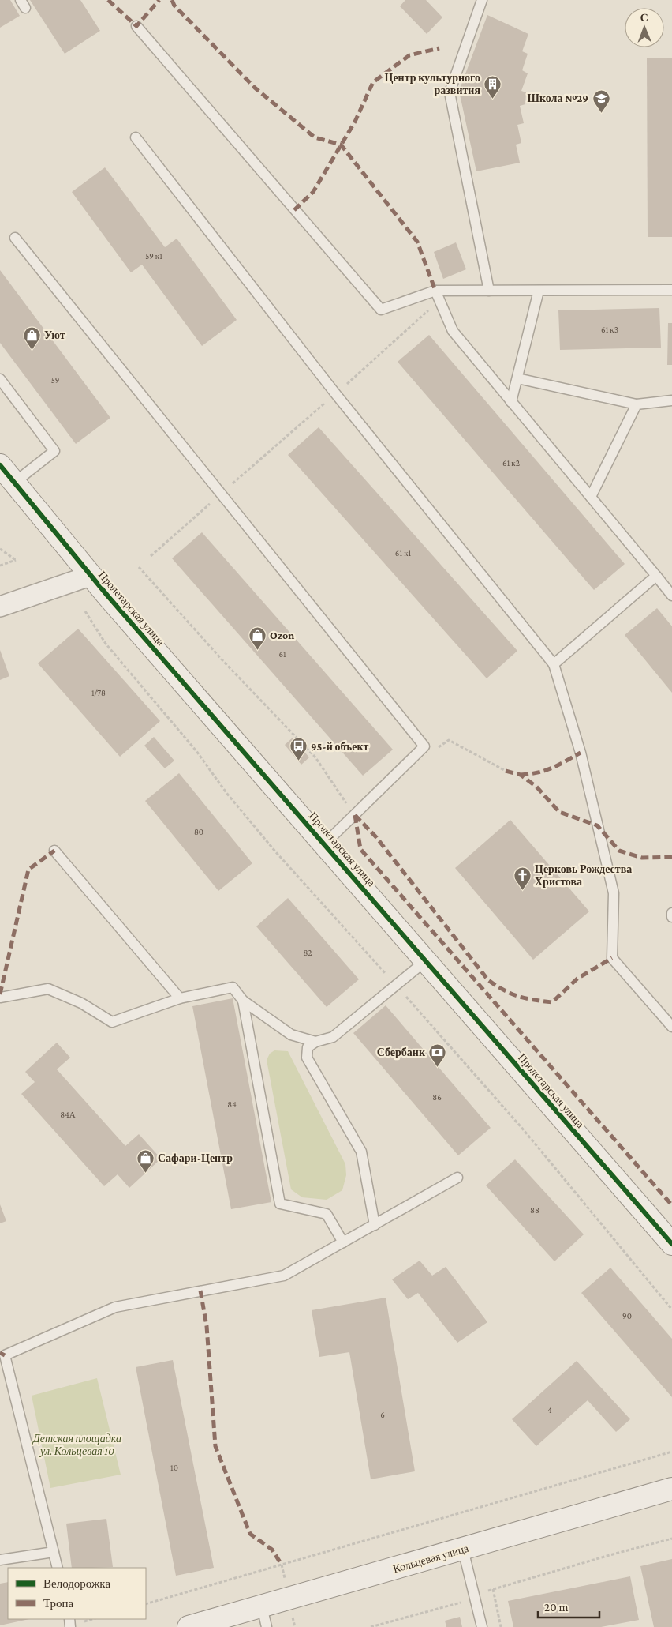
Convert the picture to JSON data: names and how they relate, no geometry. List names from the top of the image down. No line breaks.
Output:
{"streets":{"street":["Пролетарская улица","Кольцевая улица"]},"parks":["Детская площадка ул. Кольцевая 10"],"places":{"building":["Центр культурного развития"],"school or university":["Школа №29"],"shop":["Уют","Ozon","Сафари-Центр"],"bus stop":["95-й объект"],"church":["Церковь Рождества Христова"],"bank":["Сбербанк"]},"house_numbers":["59 к1","61 к3","59","61 к2","61 к1","61","1/78","80","82","86","84","84А","88","90","4","6","10"],"legend":["Велодорожка","Тропа"],"scale_bar":"20 m","north":"top"}
